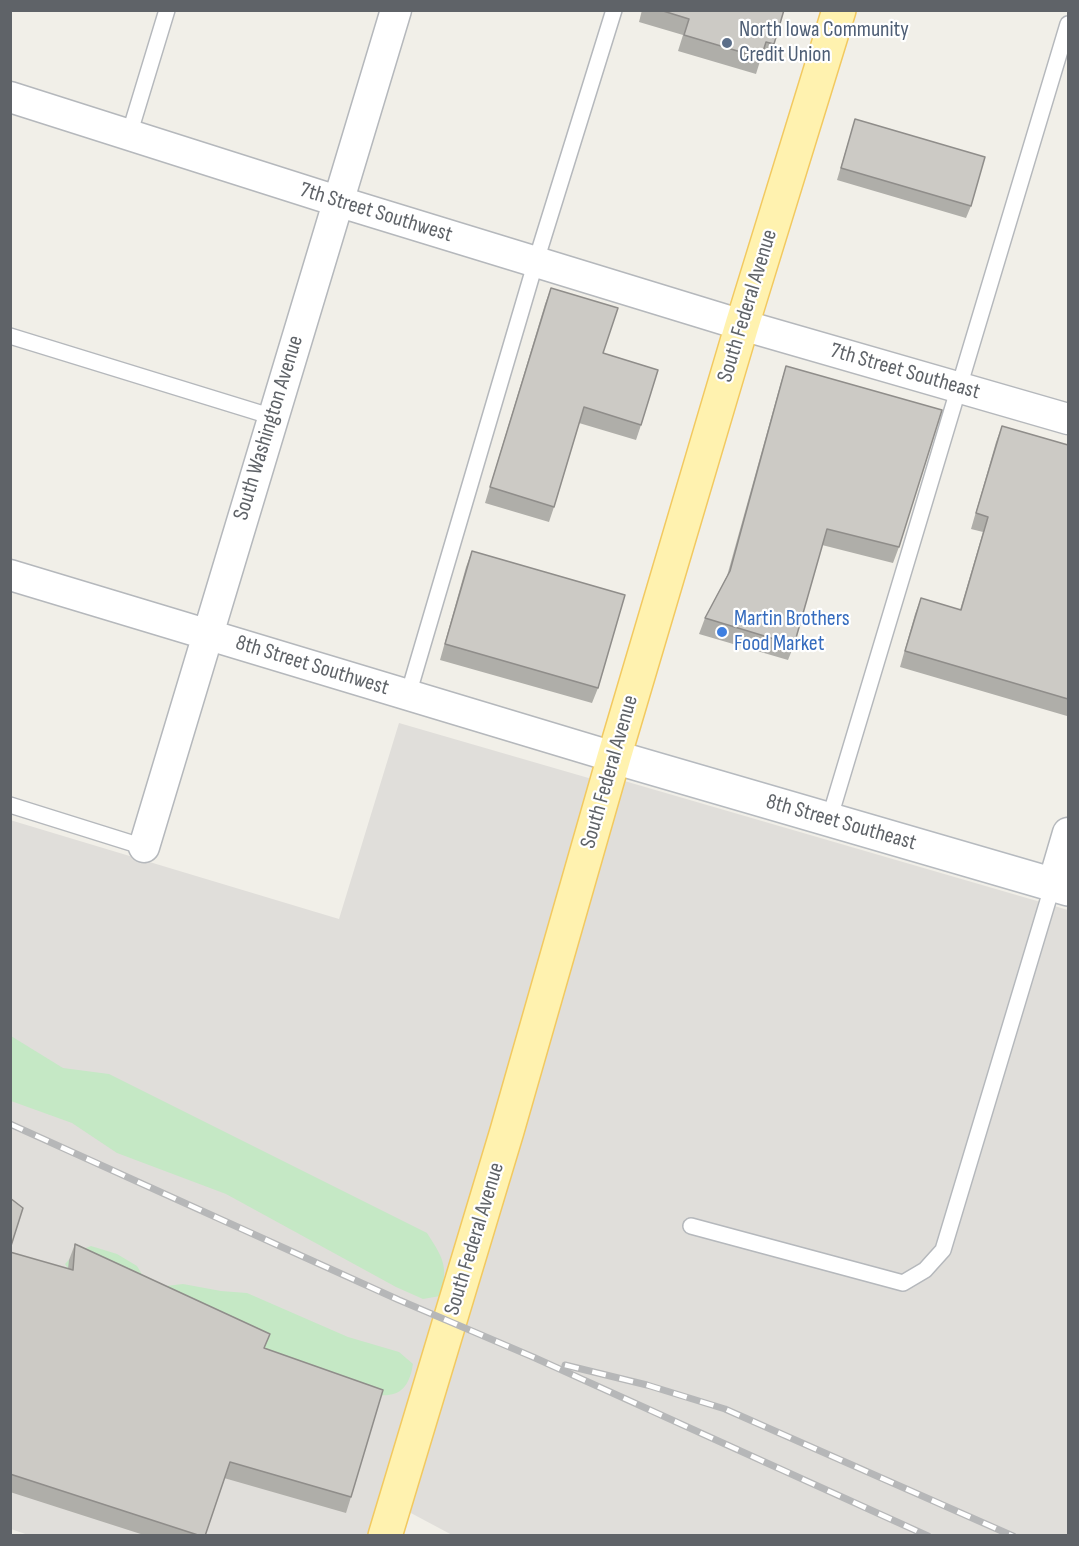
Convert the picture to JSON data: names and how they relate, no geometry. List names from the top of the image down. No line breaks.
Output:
{"streets":{"main road":["South Federal Avenue"],"street":["7th Street Southwest","7th Street Southeast","South Washington Avenue","8th Street Southwest","8th Street Southeast"]},"crossings":[["7th Street Southwest","South Federal Avenue"],["7th Street Southwest","7th Street Southeast"],["7th Street Southwest","South Washington Avenue"],["South Federal Avenue","7th Street Southeast"],["South Federal Avenue","8th Street Southwest"],["South Federal Avenue","8th Street Southeast"],["South Washington Avenue","8th Street Southwest"],["8th Street Southwest","8th Street Southeast"]],"places":["North Iowa Community Credit Union","Martin Brothers Food Market"]}
